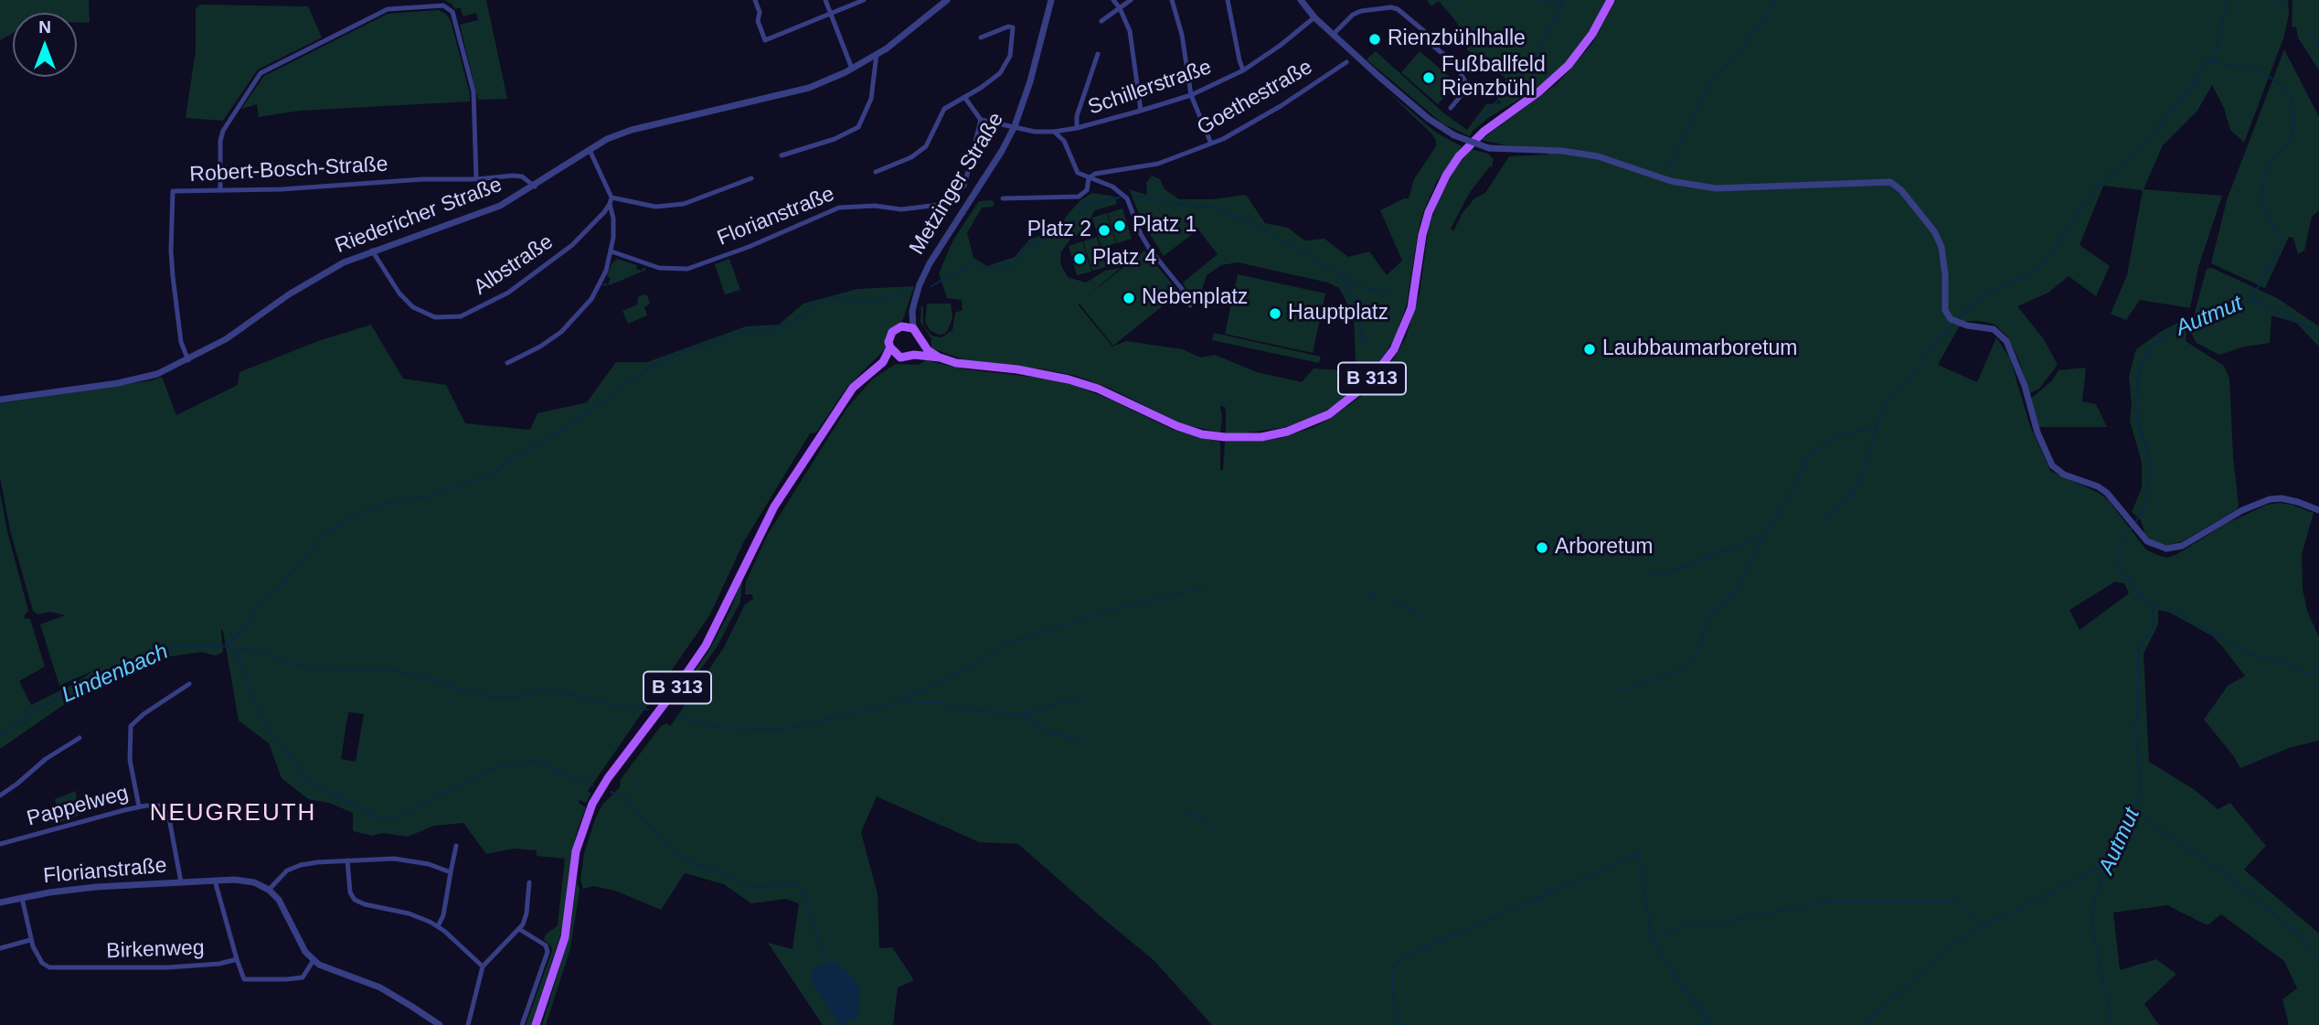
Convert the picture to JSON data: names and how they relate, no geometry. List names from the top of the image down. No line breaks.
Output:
{"streets":{"main road":["B 313"],"street":["Schillerstraße","Goethestraße","Robert-Bosch-Straße","Metzinger Straße","Riedericher Straße","Florianstraße","Albstraße","Pappelweg","Birkenweg"]},"crossings":[["Schillerstraße","Metzinger Straße"],["Robert-Bosch-Straße","Riedericher Straße"],["Metzinger Straße","B 313"],["Riedericher Straße","Albstraße"],["Florianstraße","Pappelweg"],["Florianstraße","Birkenweg"]],"districts":["NEUGREUTH"],"water":["Autmut","Lindenbach"],"places":["Rienzbühlhalle","Fußballfeld Rienzbühl","Platz 1","Platz 2","Platz 4","Nebenplatz","Hauptplatz","Laubbaumarboretum","Arboretum"],"north":"top"}
